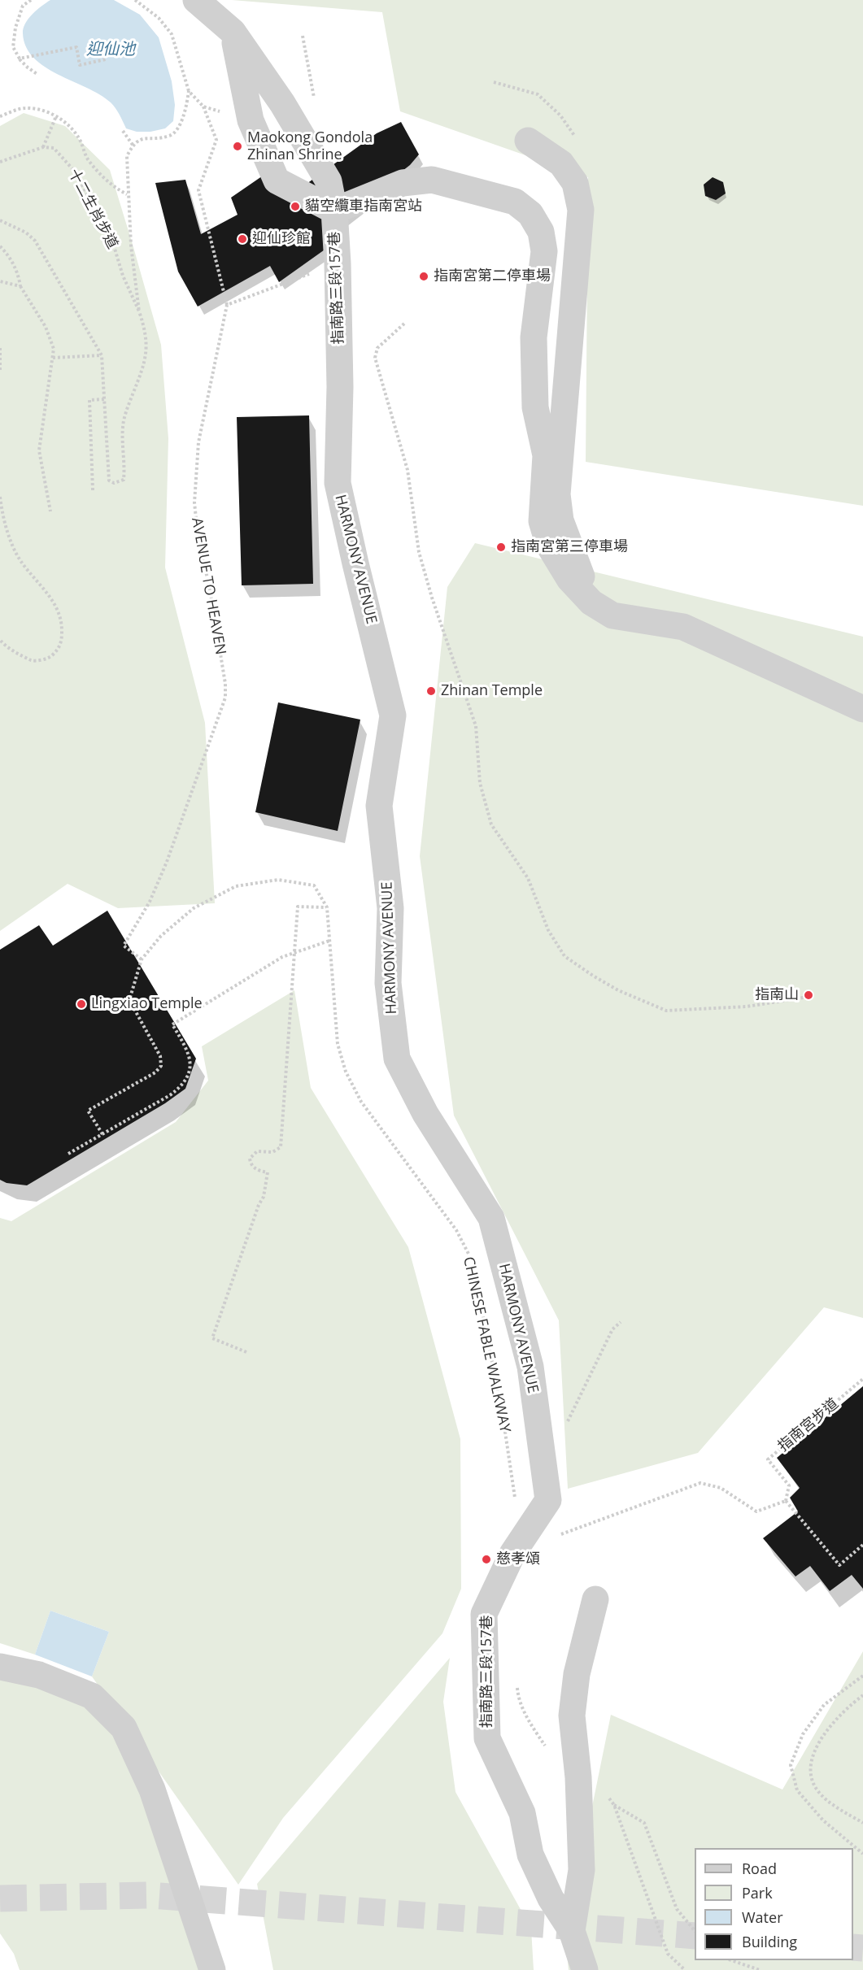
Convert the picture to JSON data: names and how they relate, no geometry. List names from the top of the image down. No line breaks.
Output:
{"streets":{"street":["指南路三段157巷","HARMONY AVENUE"],"path":["十二生肖步道","AVENUE TO HEAVEN","CHINESE FABLE WALKWAY","指南宮步道"]},"crossings":[["指南路三段157巷","HARMONY AVENUE"],["指南路三段157巷","CHINESE FABLE WALKWAY"],["HARMONY AVENUE","CHINESE FABLE WALKWAY"]],"water":["迎仙池"],"places":["Maokong Gondola Zhinan Shrine","貓空纜車指南宮站","迎仙珍館","指南宮第二停車場","指南宮第三停車場","Zhinan Temple","指南山","Lingxiao Temple","慈孝頌"],"legend":["Road","Park","Water","Building"]}
